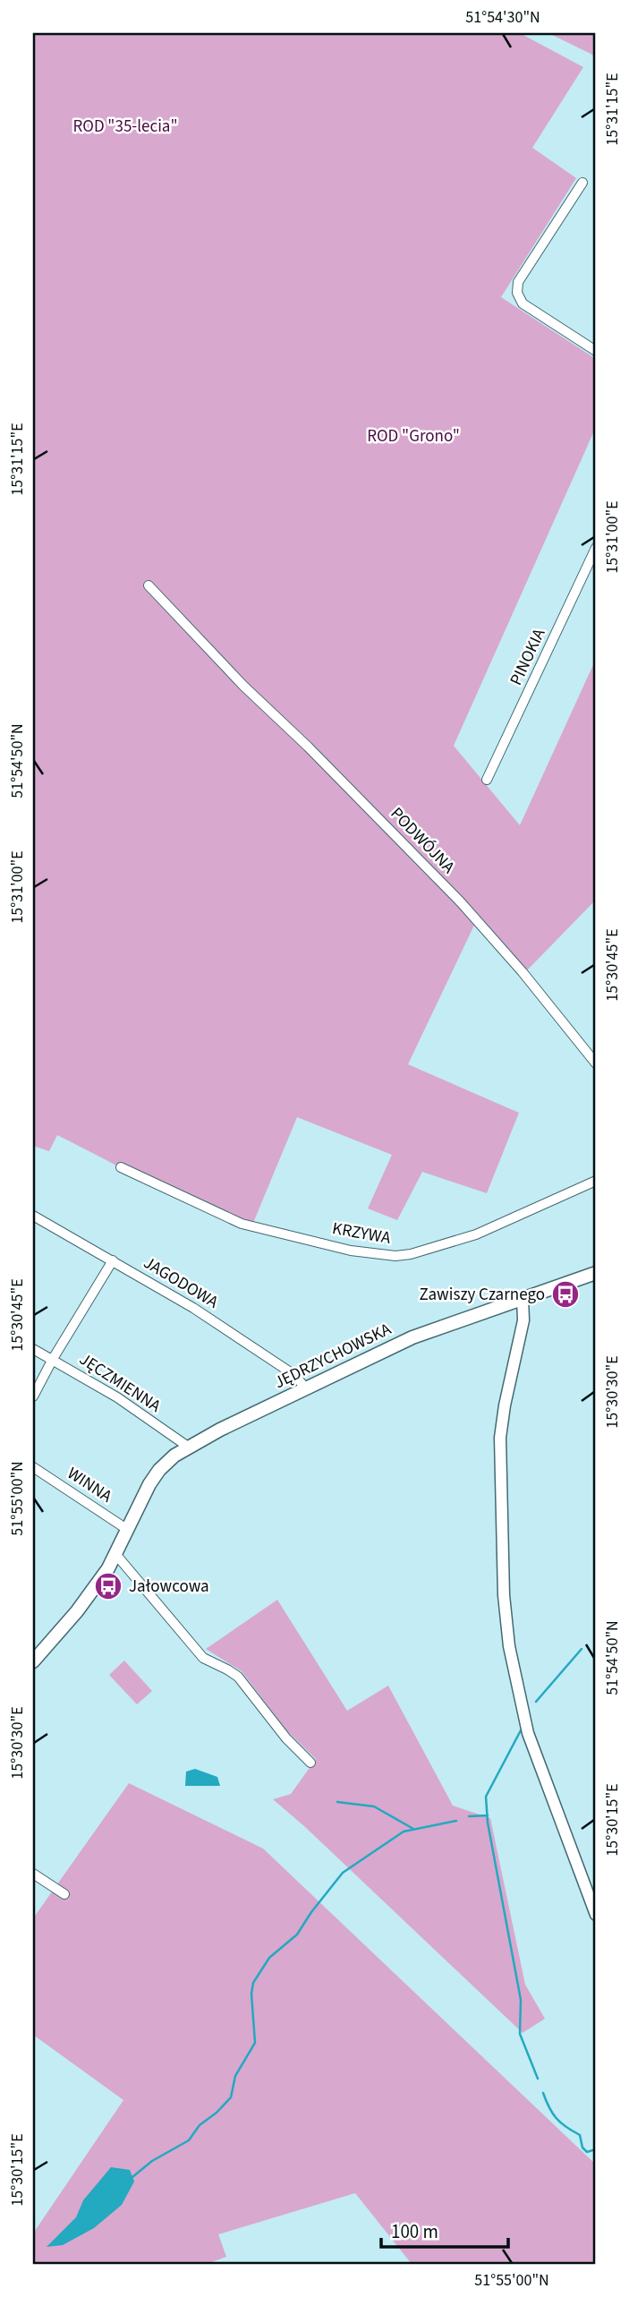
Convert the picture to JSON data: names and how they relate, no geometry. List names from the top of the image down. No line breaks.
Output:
{"streets":{"main road":["JĘDRZYCHOWSKA"],"street":["PINOKIA","PODWÓJNA","KRZYWA","JAGODOWA","JĘCZMIENNA","WINNA"]},"crossings":[["JAGODOWA","JĘDRZYCHOWSKA"],["JĘDRZYCHOWSKA","JĘCZMIENNA"],["JĘDRZYCHOWSKA","WINNA"]],"parks":["ROD \"35-lecia\"","ROD \"Grono\""],"places":{"bus stop":["Zawiszy Czarnego","Jałowcowa"]},"scale_bar":"100 m","coordinates":["51°54'30\"N","15°31'15\"E","15°31'00\"E","51°54'50\"N","15°30'45\"E","15°30'30\"E","51°55'00\"N","15°30'15\"E"]}
